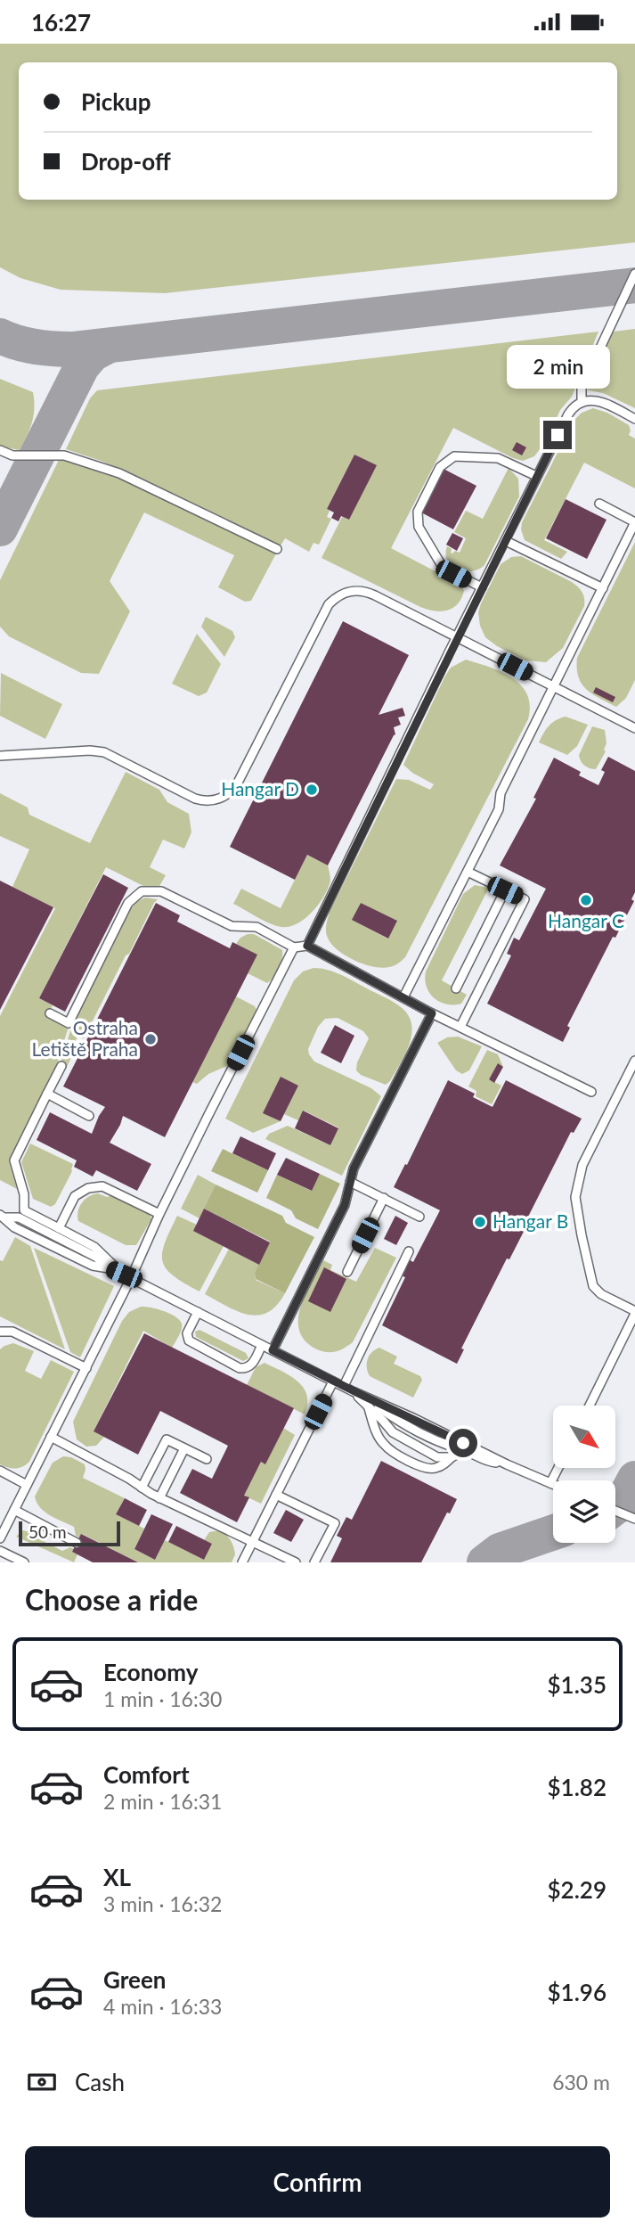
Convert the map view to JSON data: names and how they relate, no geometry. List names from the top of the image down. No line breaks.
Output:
{"places":["Hangar D","Hangar C","Ostraha Letiště Praha","Hangar B"],"scale_bar":"50 m","north":"bottom right","page":{"status":"16:27","banner":["Pickup","Drop-off"],"bubble":"2 min","scale":"50 m","heading":"Choose a ride","list":[{"name":"Economy","note":"1 min · 16:30","value":"$1.35"},{"name":"Comfort","note":"2 min · 16:31","value":"$1.82"},{"name":"XL","note":"3 min · 16:32","value":"$2.29"},{"name":"Green","note":"4 min · 16:33","value":"$1.96"}],"pay":["Cash","630 m"],"buttons":"Confirm"}}
